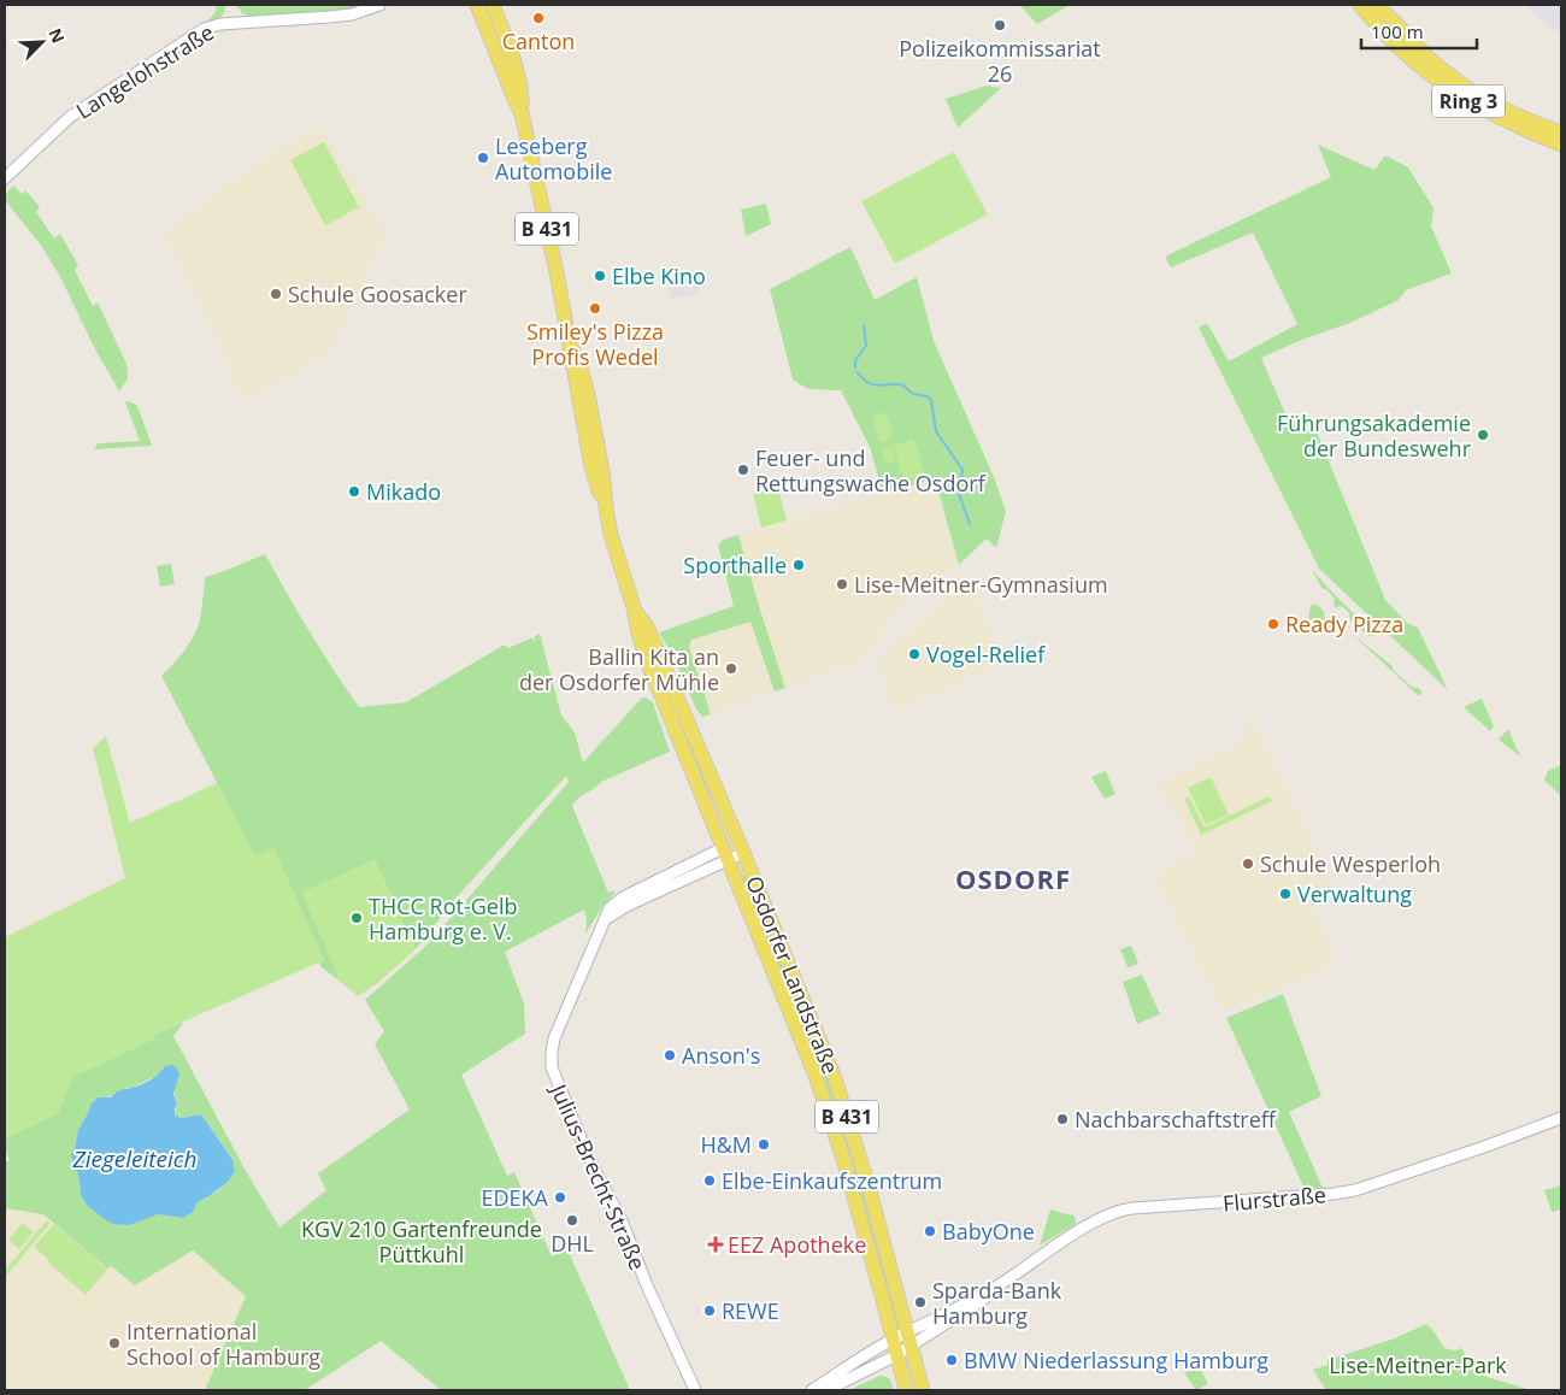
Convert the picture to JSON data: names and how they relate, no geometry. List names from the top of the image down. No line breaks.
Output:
{"streets":{"main road":["Ring 3","B 431","Osdorfer Landstraße"],"street":["Langelohstraße","Julius-Brecht-Straße","Flurstraße"]},"crossings":[["Osdorfer Landstraße","Julius-Brecht-Straße"],["Osdorfer Landstraße","Flurstraße"]],"districts":["OSDORF"],"water":["Ziegeleiteich"],"parks":["KGV 210 Gartenfreunde Püttkuhl","Lise-Meitner-Park"],"places":{"other":["Canton","Polizeikommissariat 26","Leseberg Automobile","Elbe Kino","Schule Goosacker","Smiley's Pizza Profis Wedel","Führungsakademie der Bundeswehr","Feuer- und Rettungswache Osdorf","Mikado","Sporthalle","Lise-Meitner-Gymnasium","Ready Pizza","Vogel-Relief","Ballin Kita an der Osdorfer Mühle","Schule Wesperloh","Verwaltung","THCC Rot-Gelb Hamburg e. V.","Anson's","Nachbarschaftstreff","H&M","Elbe-Einkaufszentrum","EDEKA","DHL","BabyOne","Sparda-Bank Hamburg","REWE","International School of Hamburg","BMW Niederlassung Hamburg"],"health":["EEZ Apotheke"]},"scale_bar":"100 m","north":"top right"}
